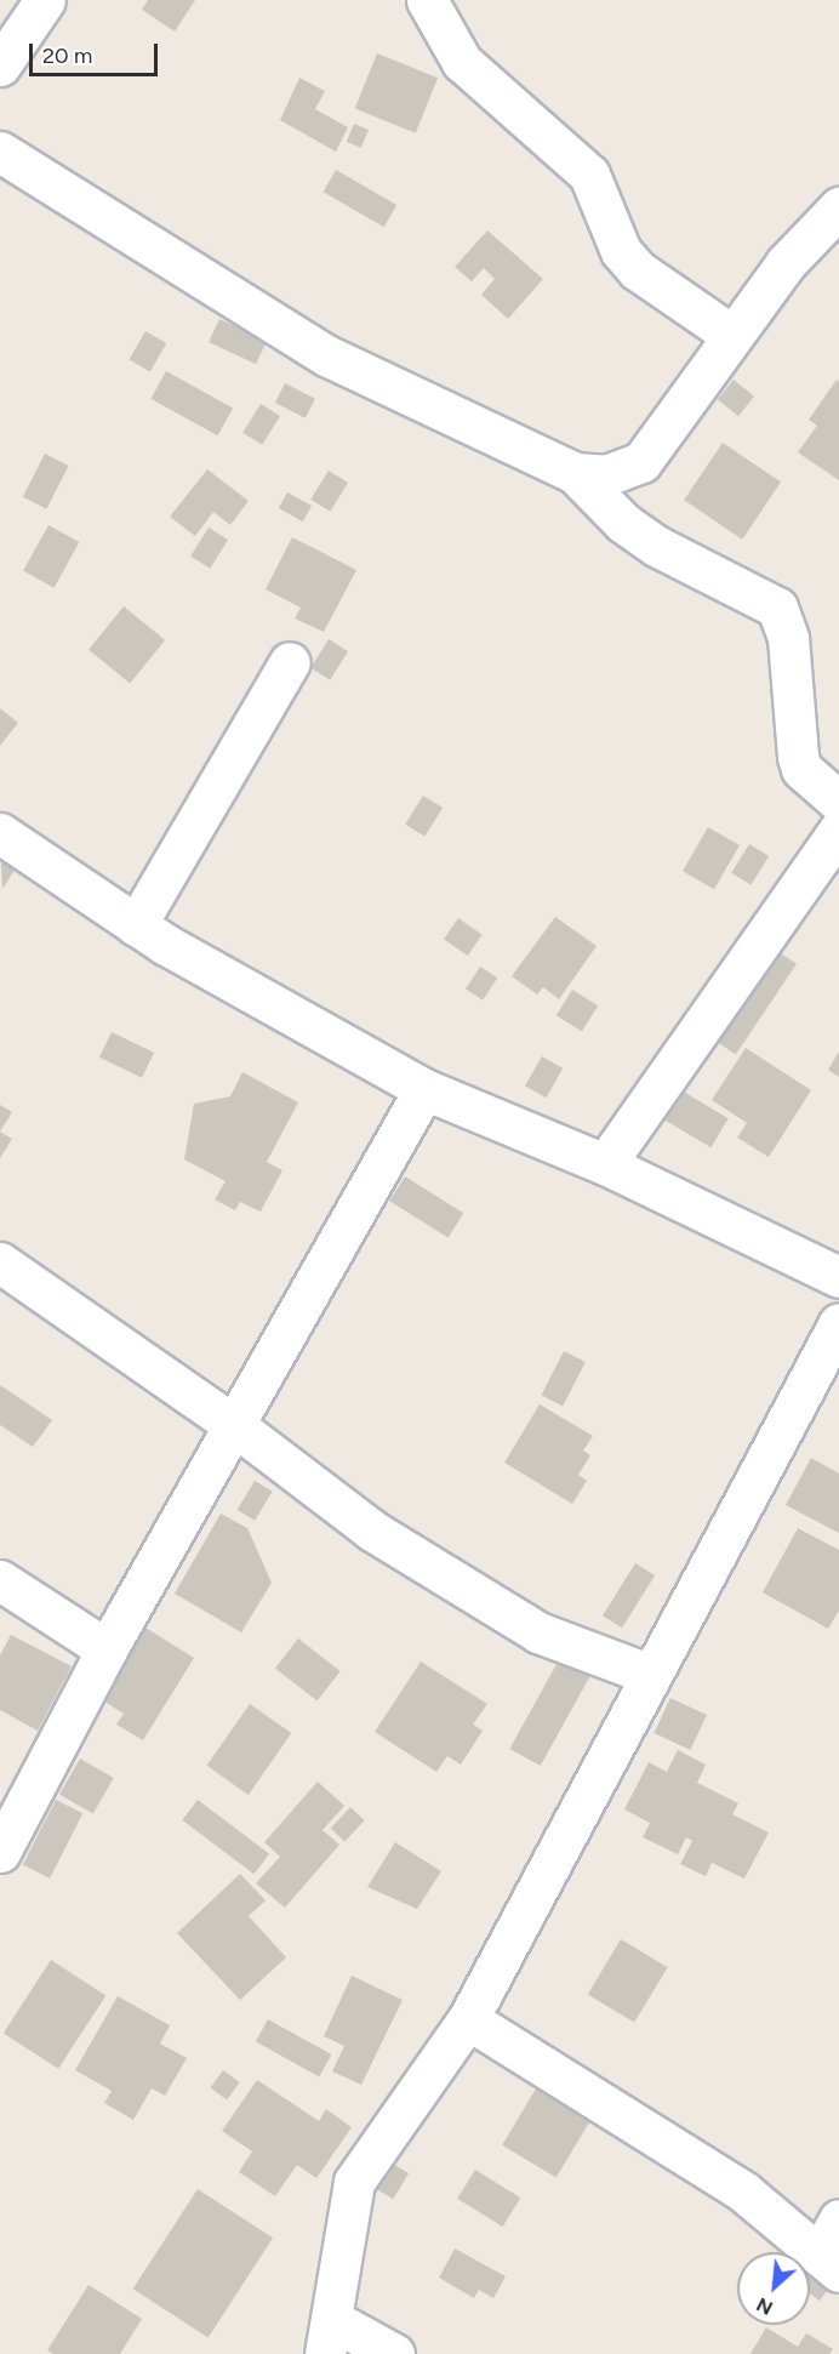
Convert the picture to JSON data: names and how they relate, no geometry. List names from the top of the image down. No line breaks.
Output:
{"scale_bar":"20 m","north":"bottom left"}
